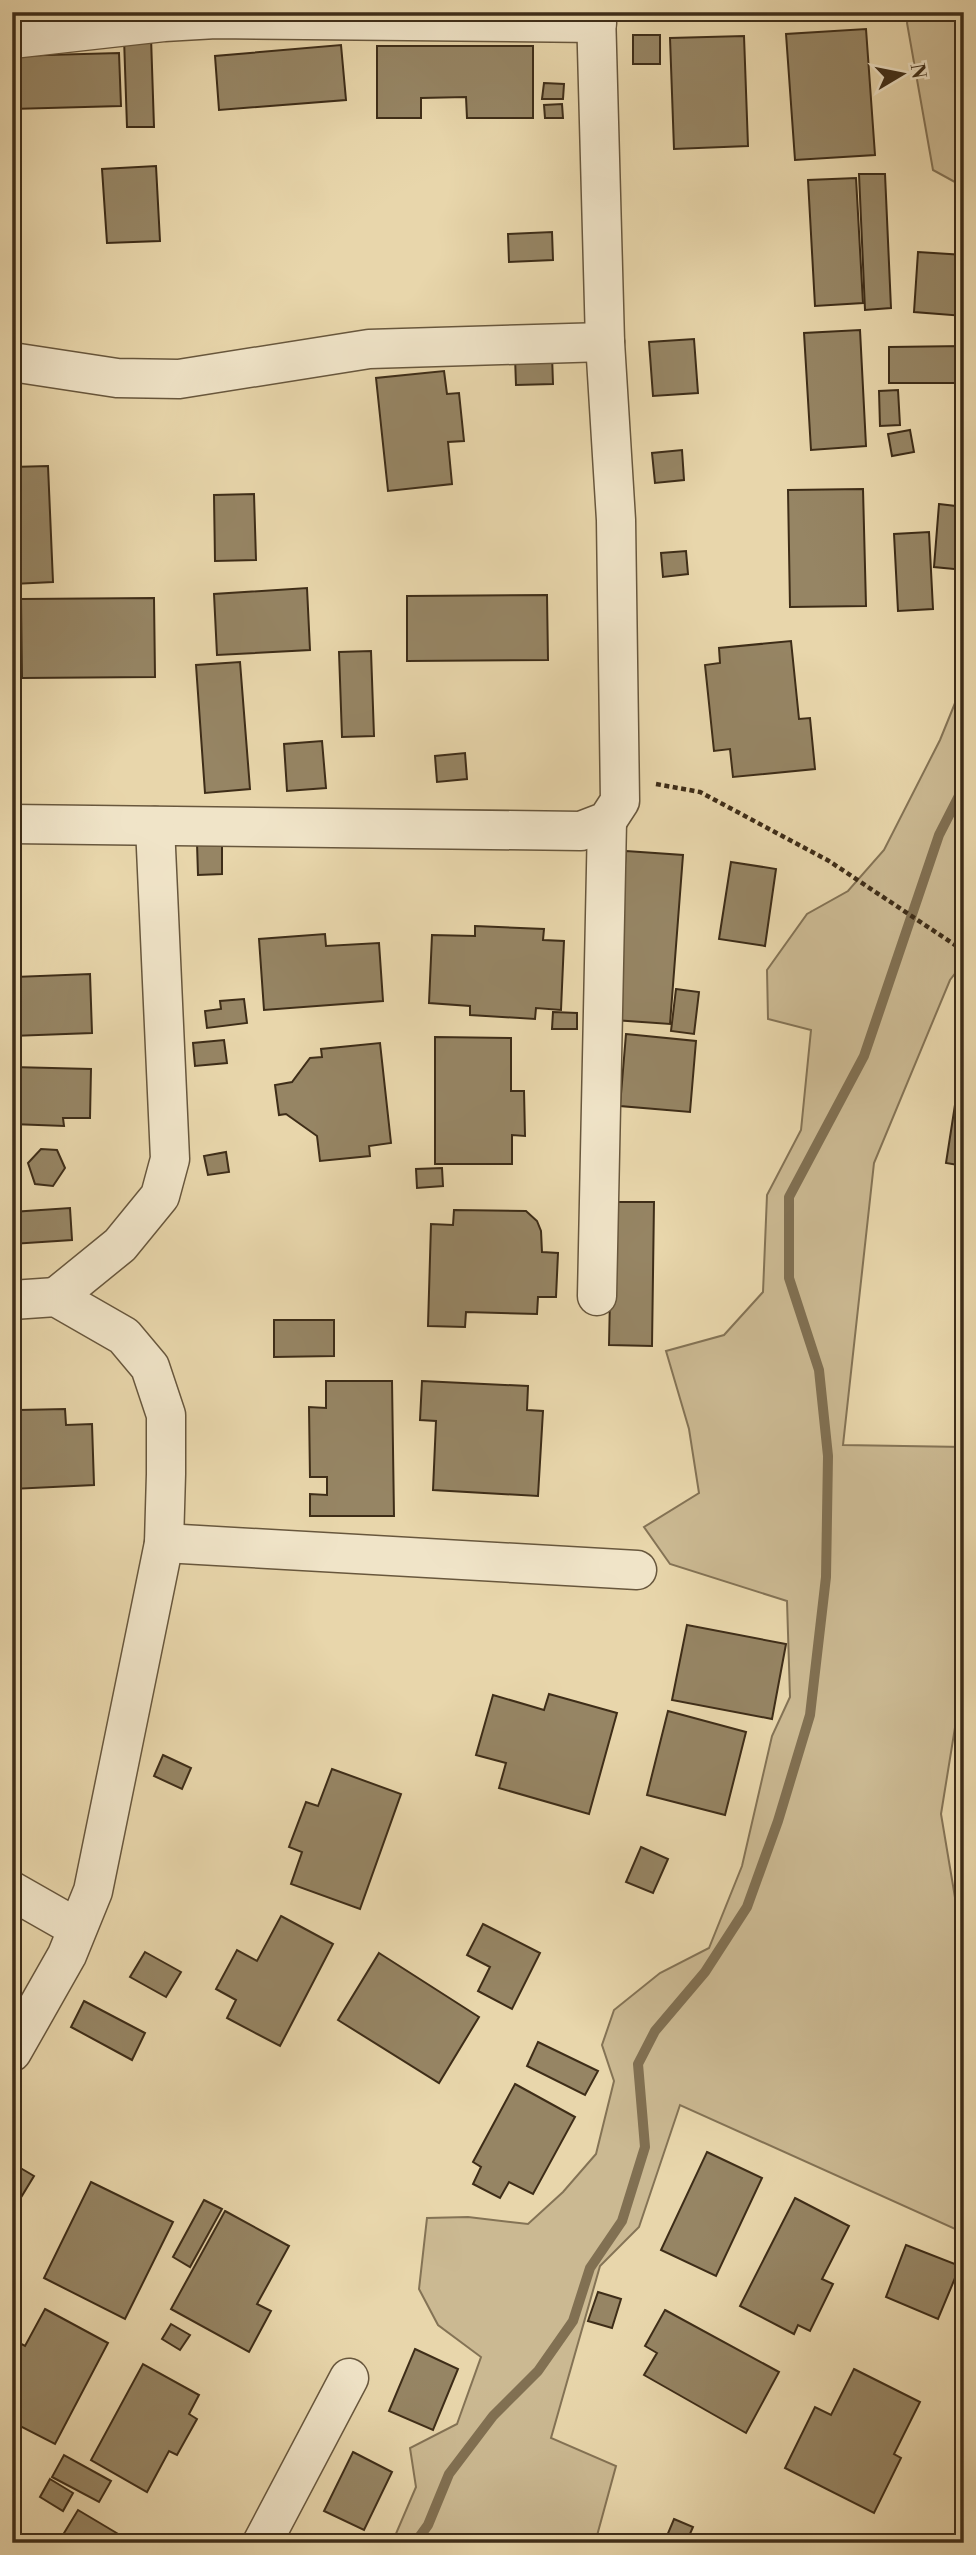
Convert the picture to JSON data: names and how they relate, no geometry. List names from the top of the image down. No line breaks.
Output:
{"north":"right"}
